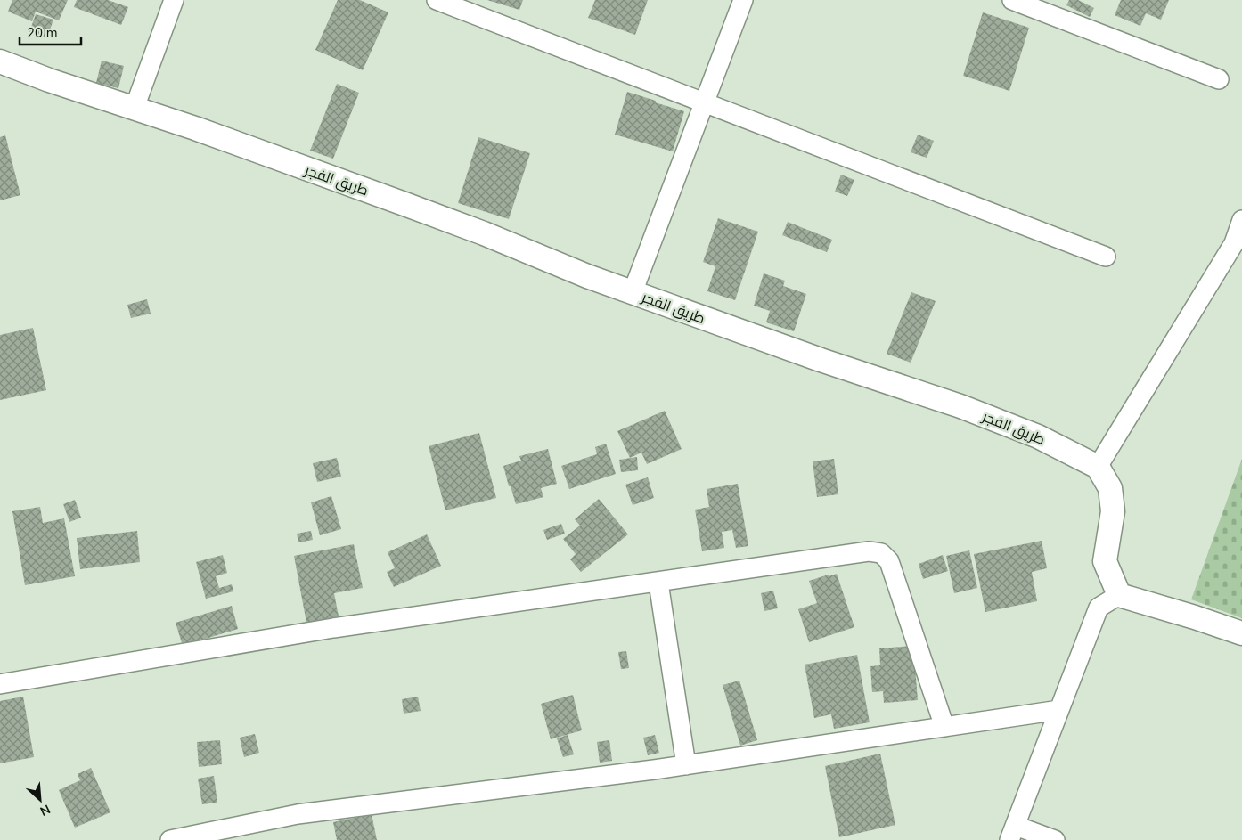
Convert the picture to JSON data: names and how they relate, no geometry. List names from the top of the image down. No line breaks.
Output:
{"streets":{"street":["طريق الفجر"]},"scale_bar":"20 m","north":"bottom right"}
